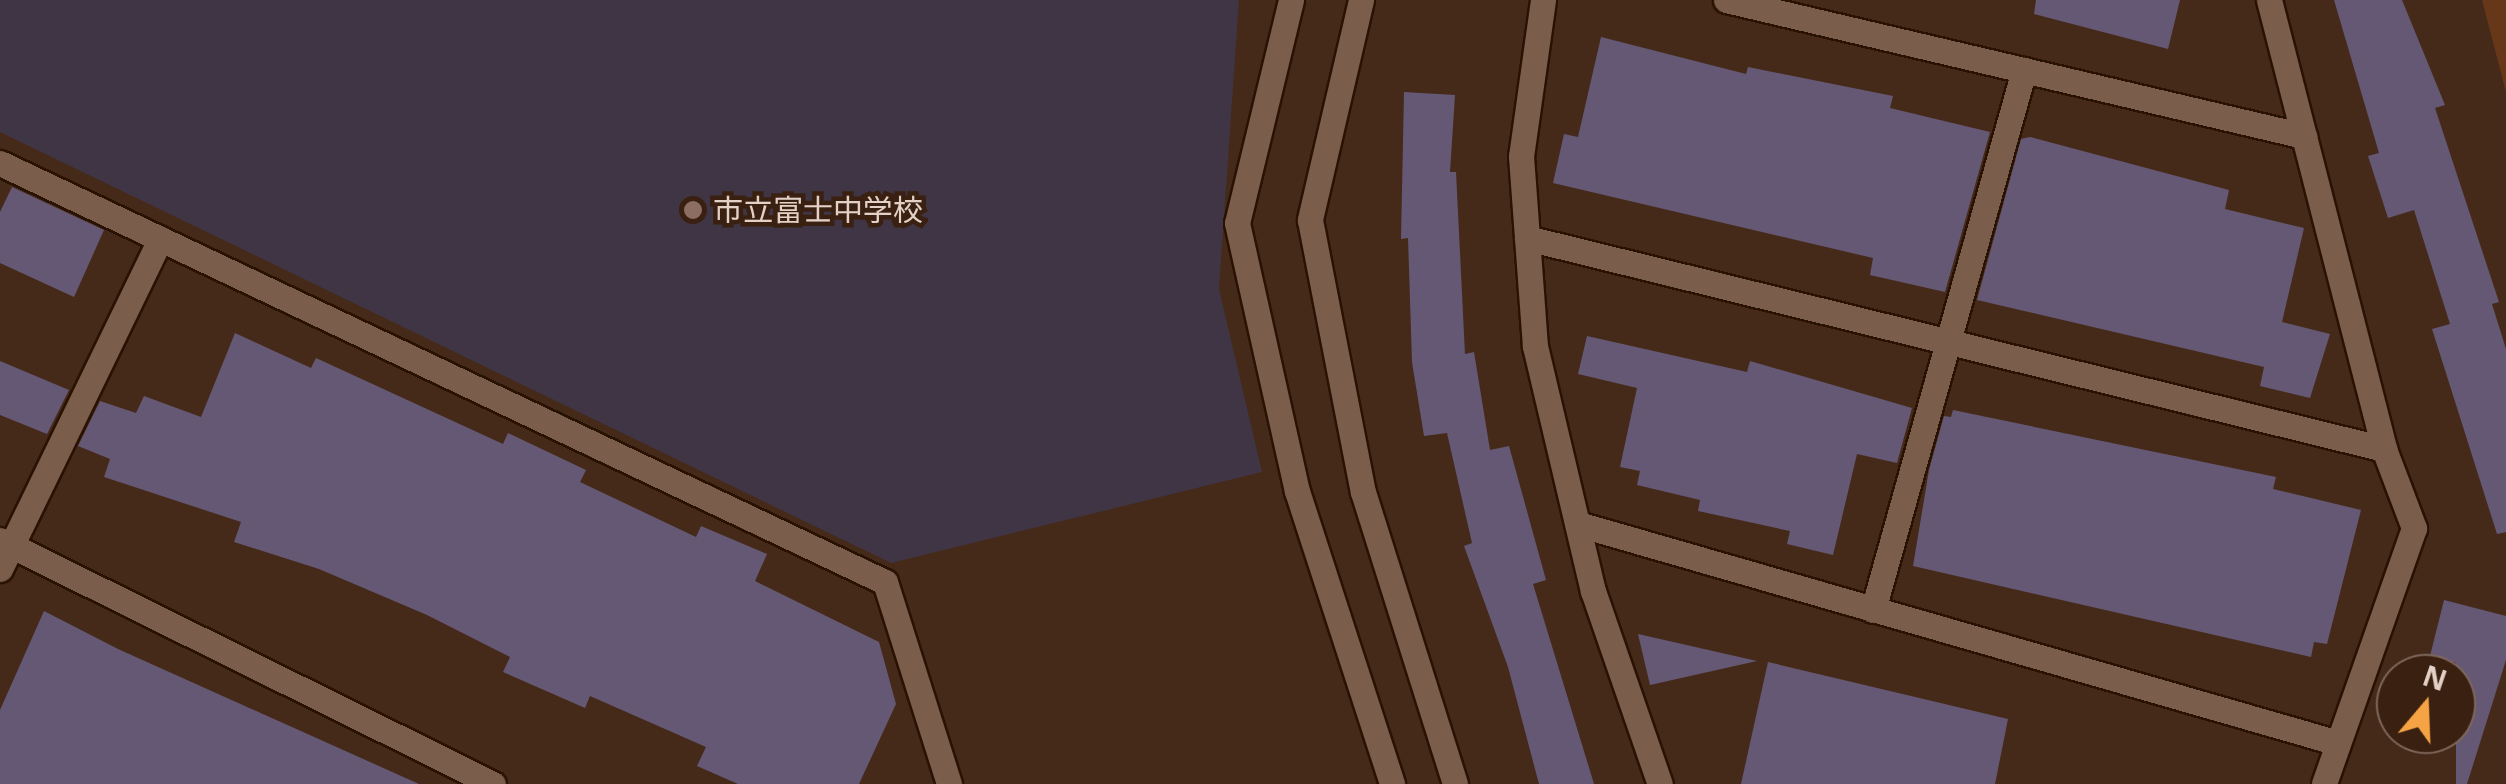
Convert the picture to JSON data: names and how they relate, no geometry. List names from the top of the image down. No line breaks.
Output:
{"places":["市立富士中学校"],"north":"top"}
